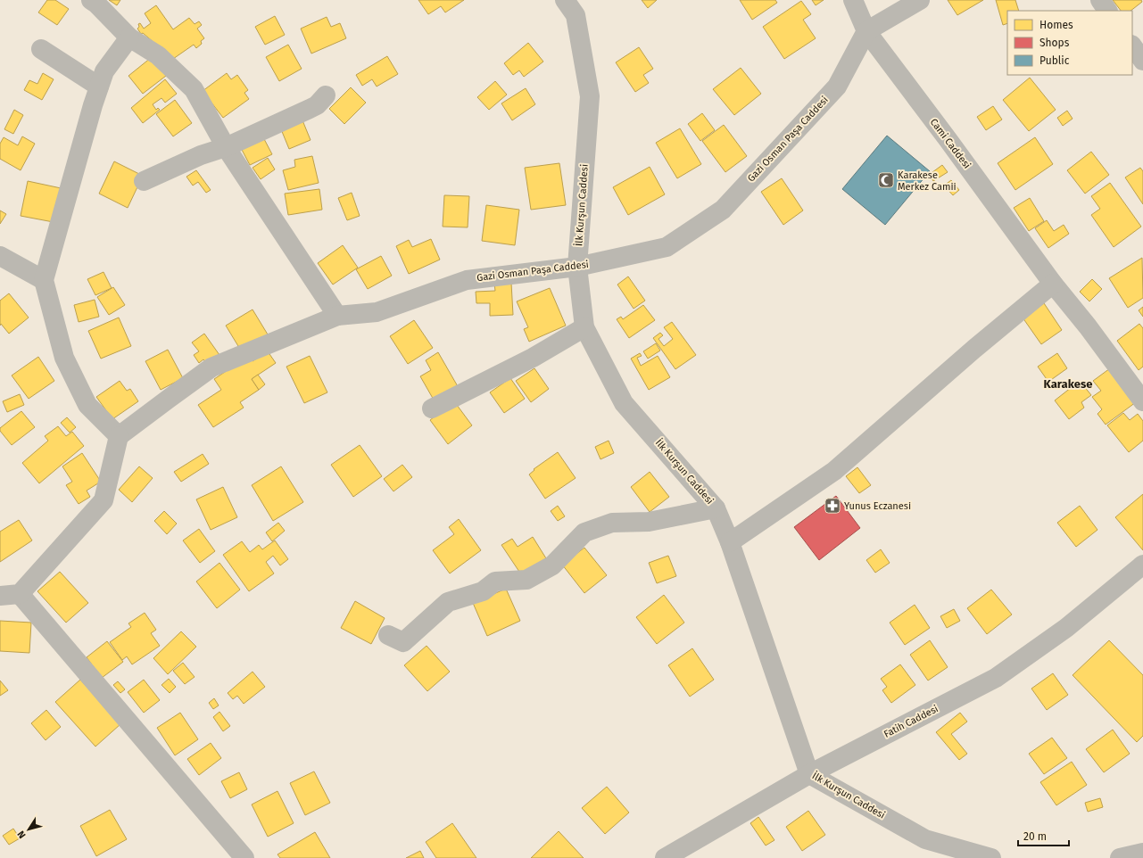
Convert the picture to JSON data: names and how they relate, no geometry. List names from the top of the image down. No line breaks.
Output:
{"streets":{"street":["Gazi Osman Paşa Caddesi","Cami Caddesi","İlk Kurşun Caddesi","Fatih Caddesi"]},"crossings":[["Gazi Osman Paşa Caddesi","Cami Caddesi"],["Gazi Osman Paşa Caddesi","İlk Kurşun Caddesi"],["İlk Kurşun Caddesi","Fatih Caddesi"]],"districts":["Karakese"],"places":{"mosque":["Karakese Merkez Camii"],"pharmacy":["Yunus Eczanesi"]},"legend":["Homes","Shops","Public"],"scale_bar":"20 m","north":"bottom left"}
